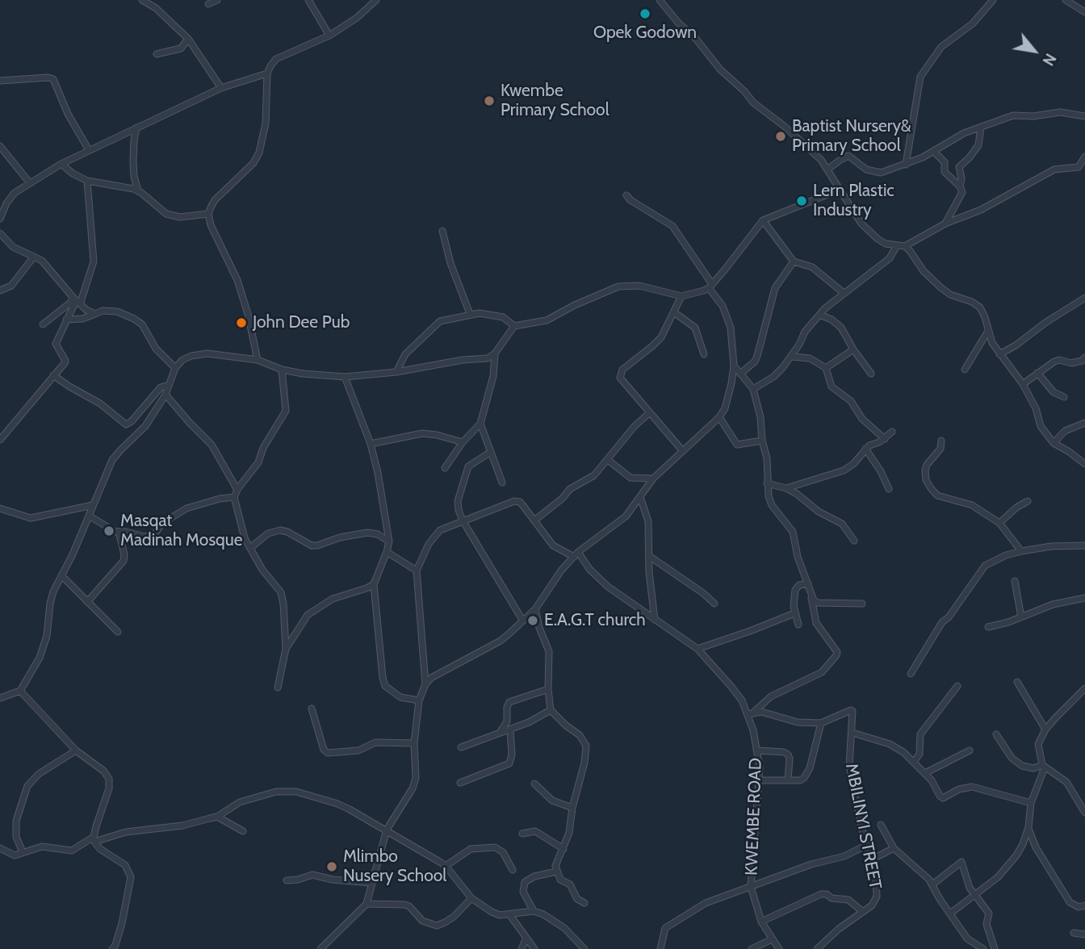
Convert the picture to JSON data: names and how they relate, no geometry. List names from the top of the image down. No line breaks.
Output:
{"streets":{"street":["KWEMBE ROAD","MBILINYI STREET"]},"places":["Opek Godown","Kwembe Primary School","Baptist Nursery& Primary School","Lern Plastic Industry","John Dee Pub","Masqat Madinah Mosque","E.A.G.T church","Mlimbo Nusery School"],"north":"bottom right"}
